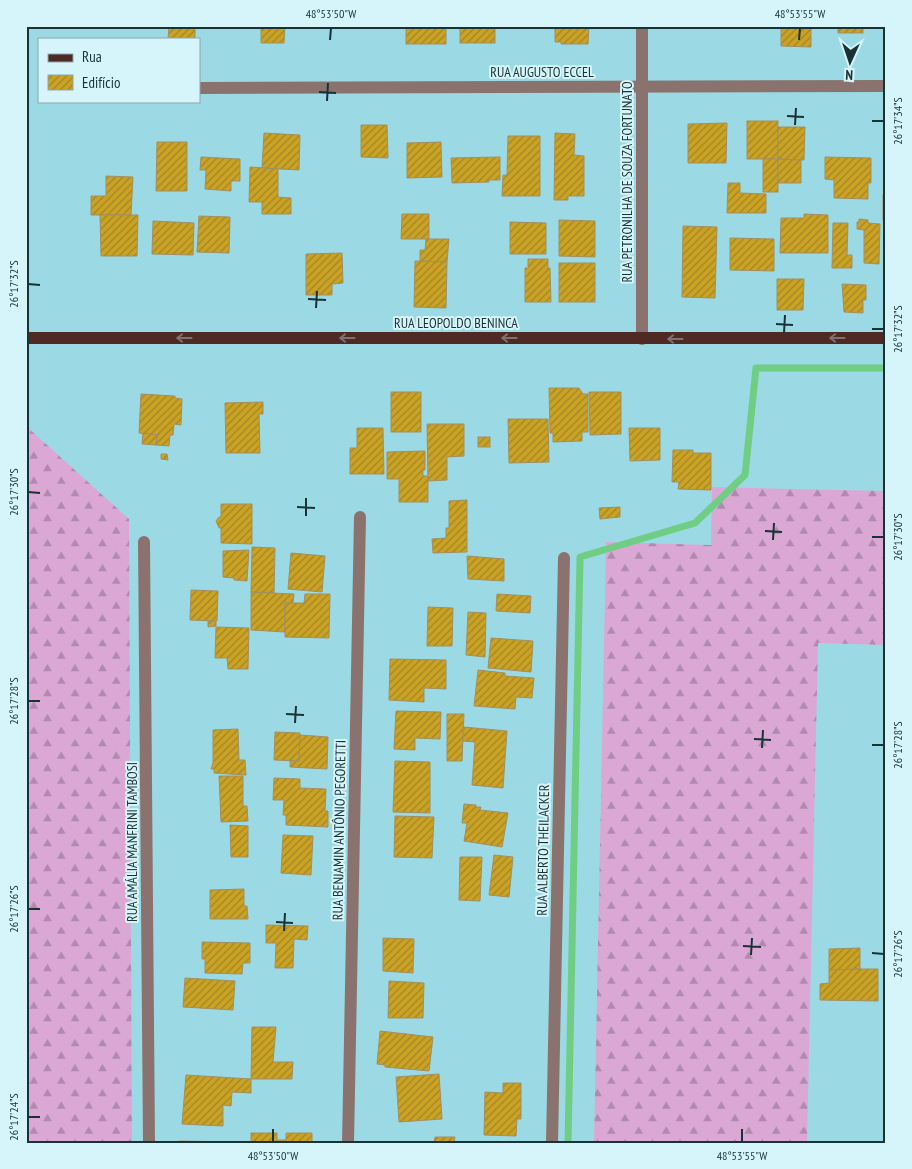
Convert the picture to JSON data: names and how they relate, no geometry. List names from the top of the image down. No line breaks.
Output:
{"streets":{"main road":["RUA LEOPOLDO BENINCA"],"street":["RUA AUGUSTO ECCEL","RUA PETRONILHA DE SOUZA FORTUNATO","RUA BENJAMIN ANTÔNIO PEGORETTI","RUA AMÁLIA MANFRINI TAMBOSI","RUA ALBERTO THEILACKER"]},"crossings":[["RUA AUGUSTO ECCEL","RUA PETRONILHA DE SOUZA FORTUNATO"],["RUA PETRONILHA DE SOUZA FORTUNATO","RUA LEOPOLDO BENINCA"]],"one_way":["RUA LEOPOLDO BENINCA"],"legend":["Rua","Edifício"],"north":"bottom","coordinates":["48°53'50\"W","48°53'55\"W","26°17'34\"S","26°17'32\"S","26°17'30\"S","26°17'28\"S","26°17'26\"S","26°17'24\"S"]}
